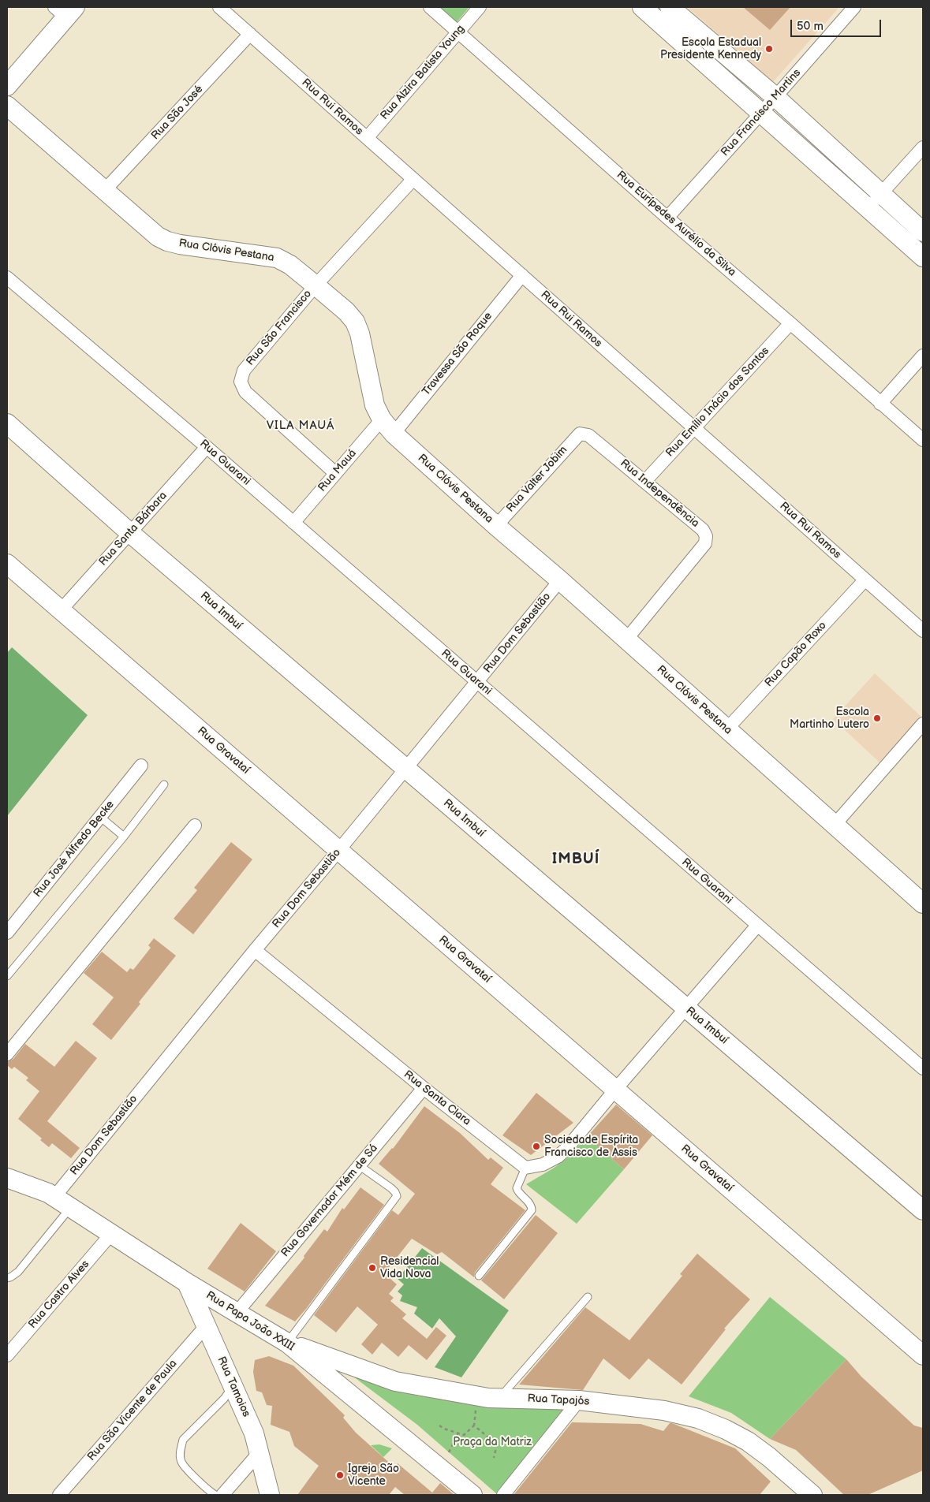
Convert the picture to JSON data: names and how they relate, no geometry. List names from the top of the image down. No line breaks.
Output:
{"streets":{"street":["Rua Alzira Batista Young","Rua Rui Ramos","Rua São José","Rua Francisco Martins","Rua Eurípedes Aurélio da Silva","Rua Clóvis Pestana","Rua São Francisco","Travessa São Roque","Rua Emílio Inácio dos Santos","Rua Guarani","Rua Mauá","Rua Valter Jobim","Rua Independência","Rua Santa Bárbara","Rua Imbuí","Rua Dom Sebastião","Rua Capão Roxo","Rua Gravataí","Rua José Alfredo Becke","Rua Santa Clara","Rua Governador Mém de Sá","Rua Castro Alves","Rua Papa João XXIII","Rua Tamoios","Rua Tapajós","Rua São Vicente de Paula"]},"crossings":[["Rua Alzira Batista Young","Rua Rui Ramos"],["Rua Alzira Batista Young","Rua Eurípedes Aurélio da Silva"],["Rua Rui Ramos","Rua São José"],["Rua Rui Ramos","Rua São Francisco"],["Rua Rui Ramos","Travessa São Roque"],["Rua Rui Ramos","Rua Emílio Inácio dos Santos"],["Rua Rui Ramos","Rua Capão Roxo"],["Rua São José","Rua Clóvis Pestana"],["Rua Francisco Martins","Rua Eurípedes Aurélio da Silva"],["Rua Eurípedes Aurélio da Silva","Rua Emílio Inácio dos Santos"],["Rua Clóvis Pestana","Rua São Francisco"],["Rua Clóvis Pestana","Travessa São Roque"],["Rua Clóvis Pestana","Rua Mauá"],["Rua Clóvis Pestana","Rua Valter Jobim"],["Rua Clóvis Pestana","Rua Independência"],["Rua Clóvis Pestana","Rua Dom Sebastião"],["Rua Clóvis Pestana","Rua Capão Roxo"],["Rua São Francisco","Rua Mauá"],["Travessa São Roque","Rua Mauá"],["Rua Emílio Inácio dos Santos","Rua Independência"],["Rua Guarani","Rua Mauá"],["Rua Guarani","Rua Santa Bárbara"],["Rua Guarani","Rua Dom Sebastião"],["Rua Valter Jobim","Rua Independência"],["Rua Santa Bárbara","Rua Imbuí"],["Rua Santa Bárbara","Rua Gravataí"],["Rua Imbuí","Rua Dom Sebastião"],["Rua Dom Sebastião","Rua Gravataí"],["Rua Dom Sebastião","Rua Santa Clara"],["Rua Dom Sebastião","Rua Papa João XXIII"],["Rua Santa Clara","Rua Governador Mém de Sá"],["Rua Governador Mém de Sá","Rua Papa João XXIII"],["Rua Castro Alves","Rua Papa João XXIII"],["Rua Papa João XXIII","Rua Tamoios"],["Rua Papa João XXIII","Rua Tapajós"],["Rua Tamoios","Rua São Vicente de Paula"]],"districts":["VILA MAUÁ","IMBUÍ"],"parks":["Praça da Matriz"],"places":["Escola Estadual Presidente Kennedy","Escola Martinho Lutero","Sociedade Espírita Francisco de Assis","Residencial Vida Nova","Igreja São Vicente"],"scale_bar":"50 m"}
